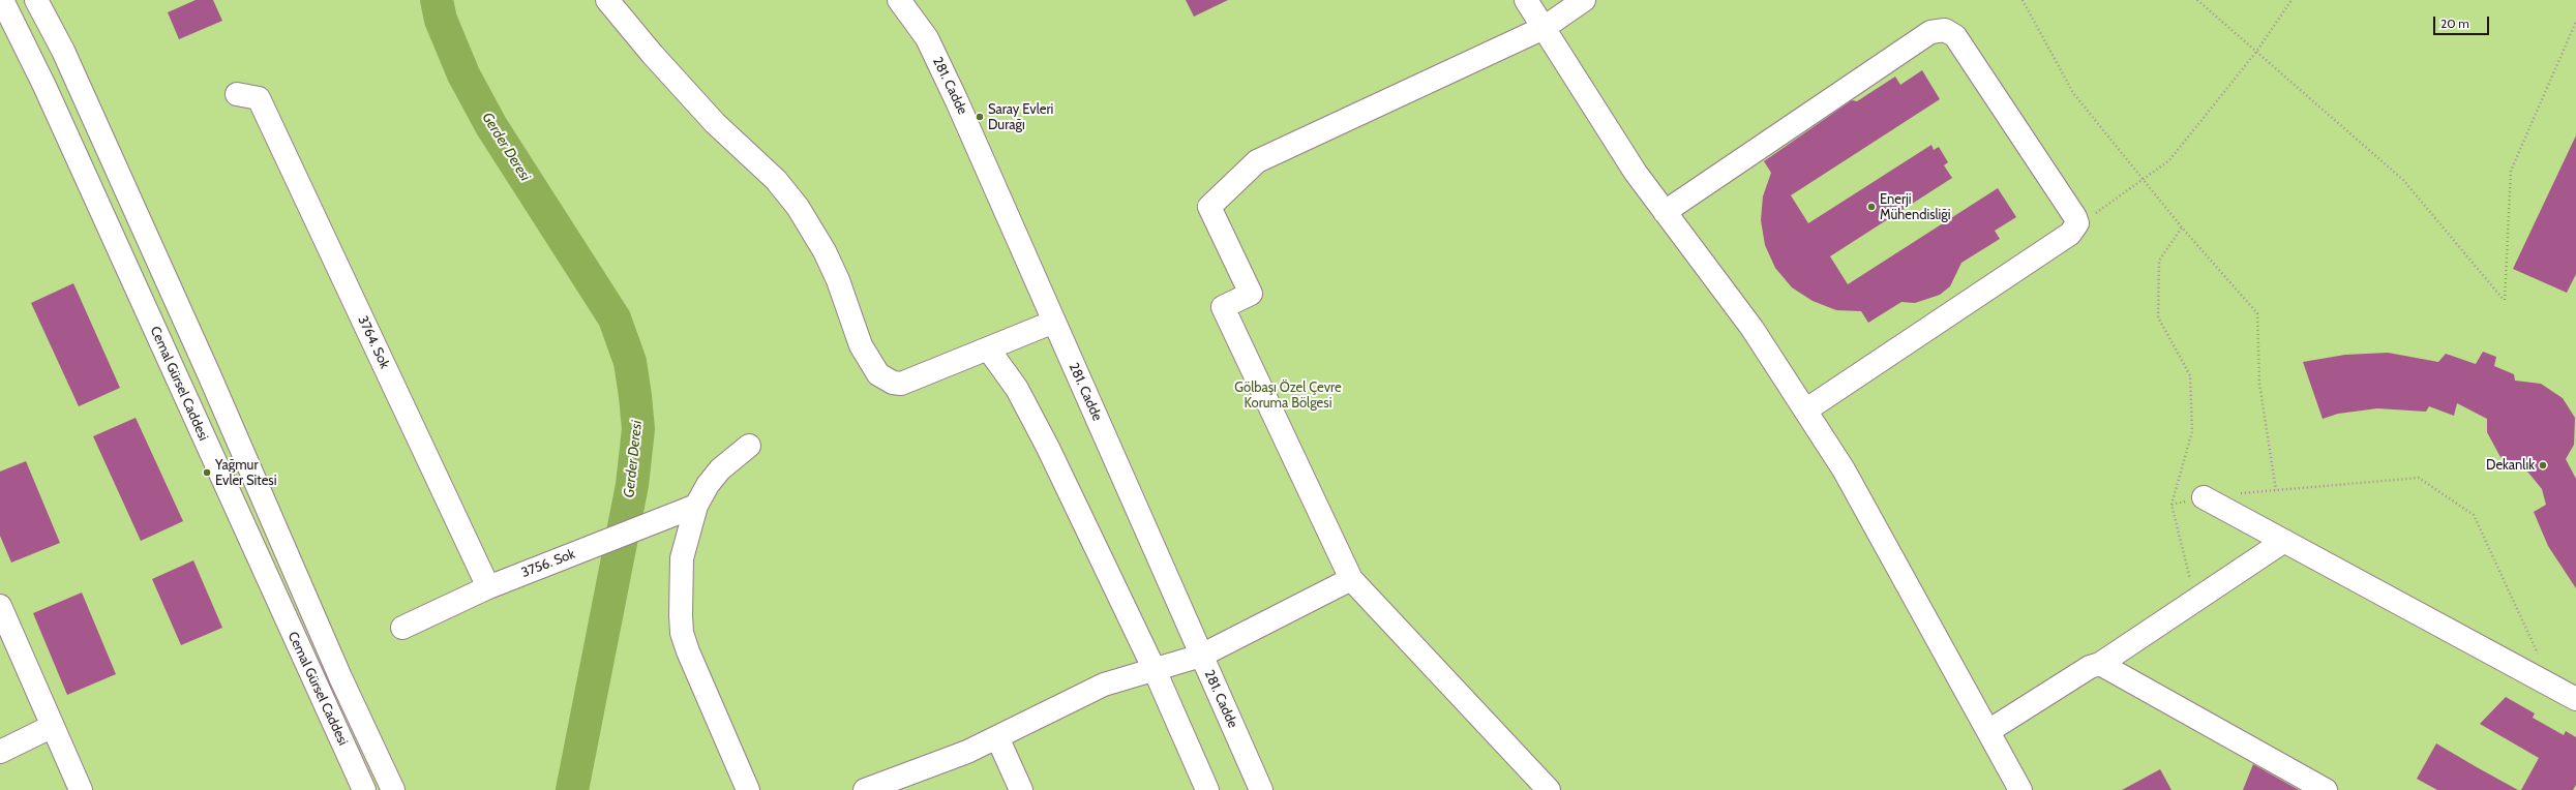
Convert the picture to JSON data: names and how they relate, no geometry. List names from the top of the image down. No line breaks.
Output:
{"streets":{"street":["281. Cadde","3764. Sok","Cemal Gürsel Caddesi","3756. Sok"]},"crossings":[["3764. Sok","3756. Sok"]],"water":["Gerder Deresi"],"parks":["Gölbaşı Özel Çevre Koruma Bölgesi"],"places":["Saray Evleri Durağı","Enerji Mühendisliği","Dekanlık","Yağmur Evler Sitesi"],"scale_bar":"20 m"}
